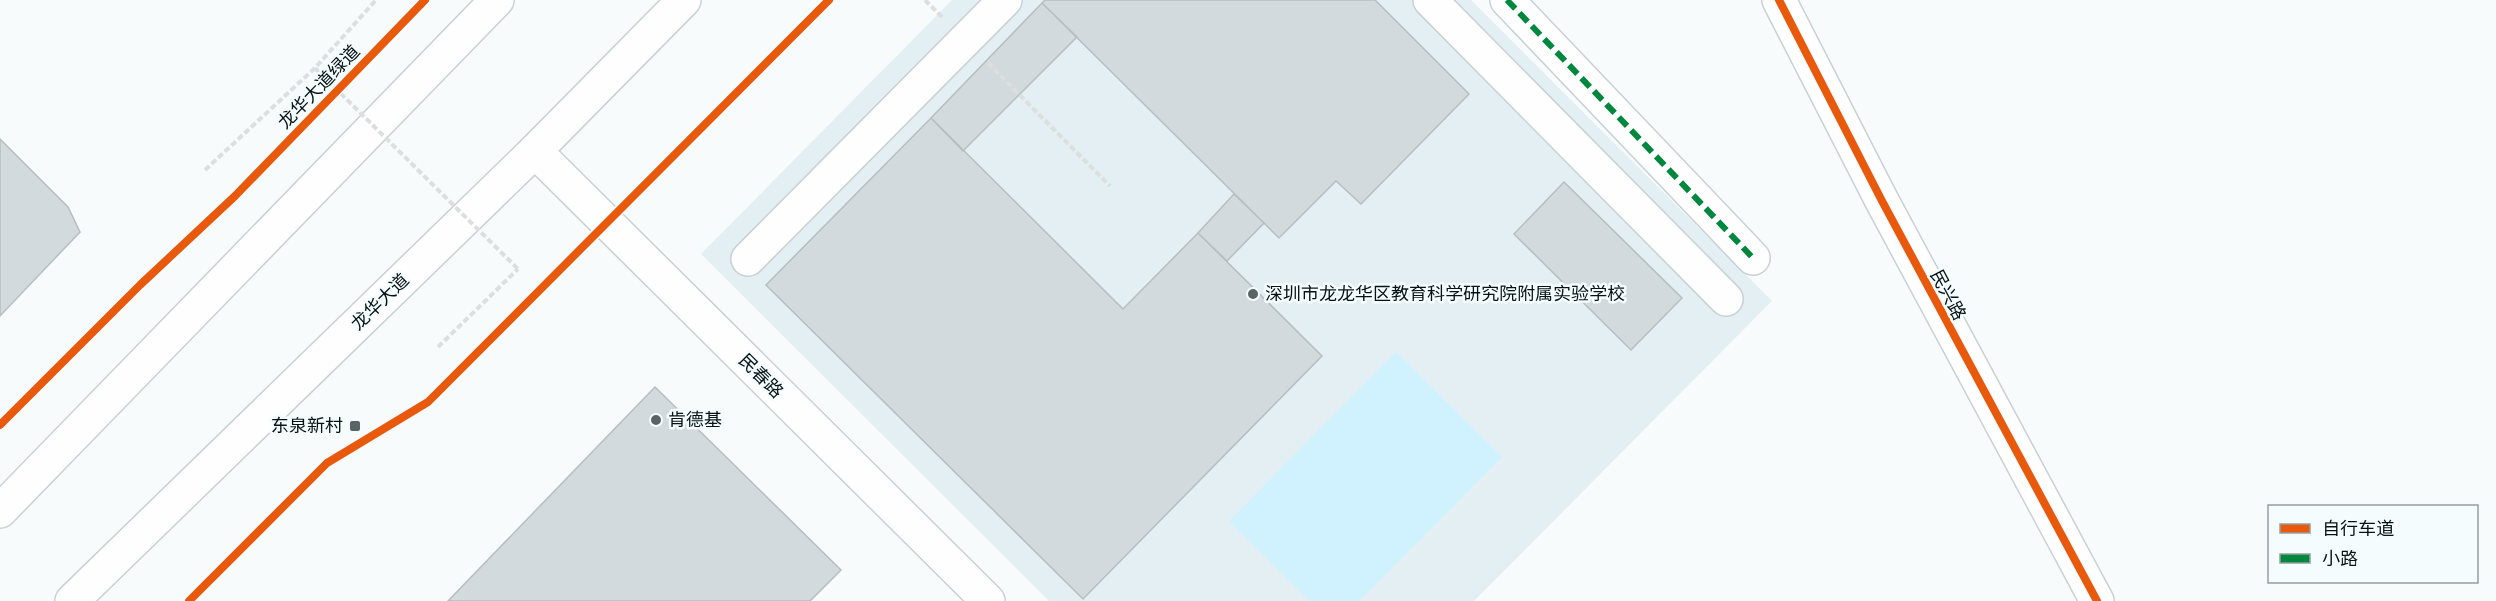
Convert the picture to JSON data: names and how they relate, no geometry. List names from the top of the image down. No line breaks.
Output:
{"streets":{"street":["民兴路","龙华大道","民春路"],"cycle path":["龙华大道绿道"]},"crossings":[["龙华大道","民春路"]],"places":{"other":["深圳市龙龙华区教育科学研究院附属实验学校","肯德基"],"transit":["东泉新村"]},"legend":["自行车道","小路"]}
